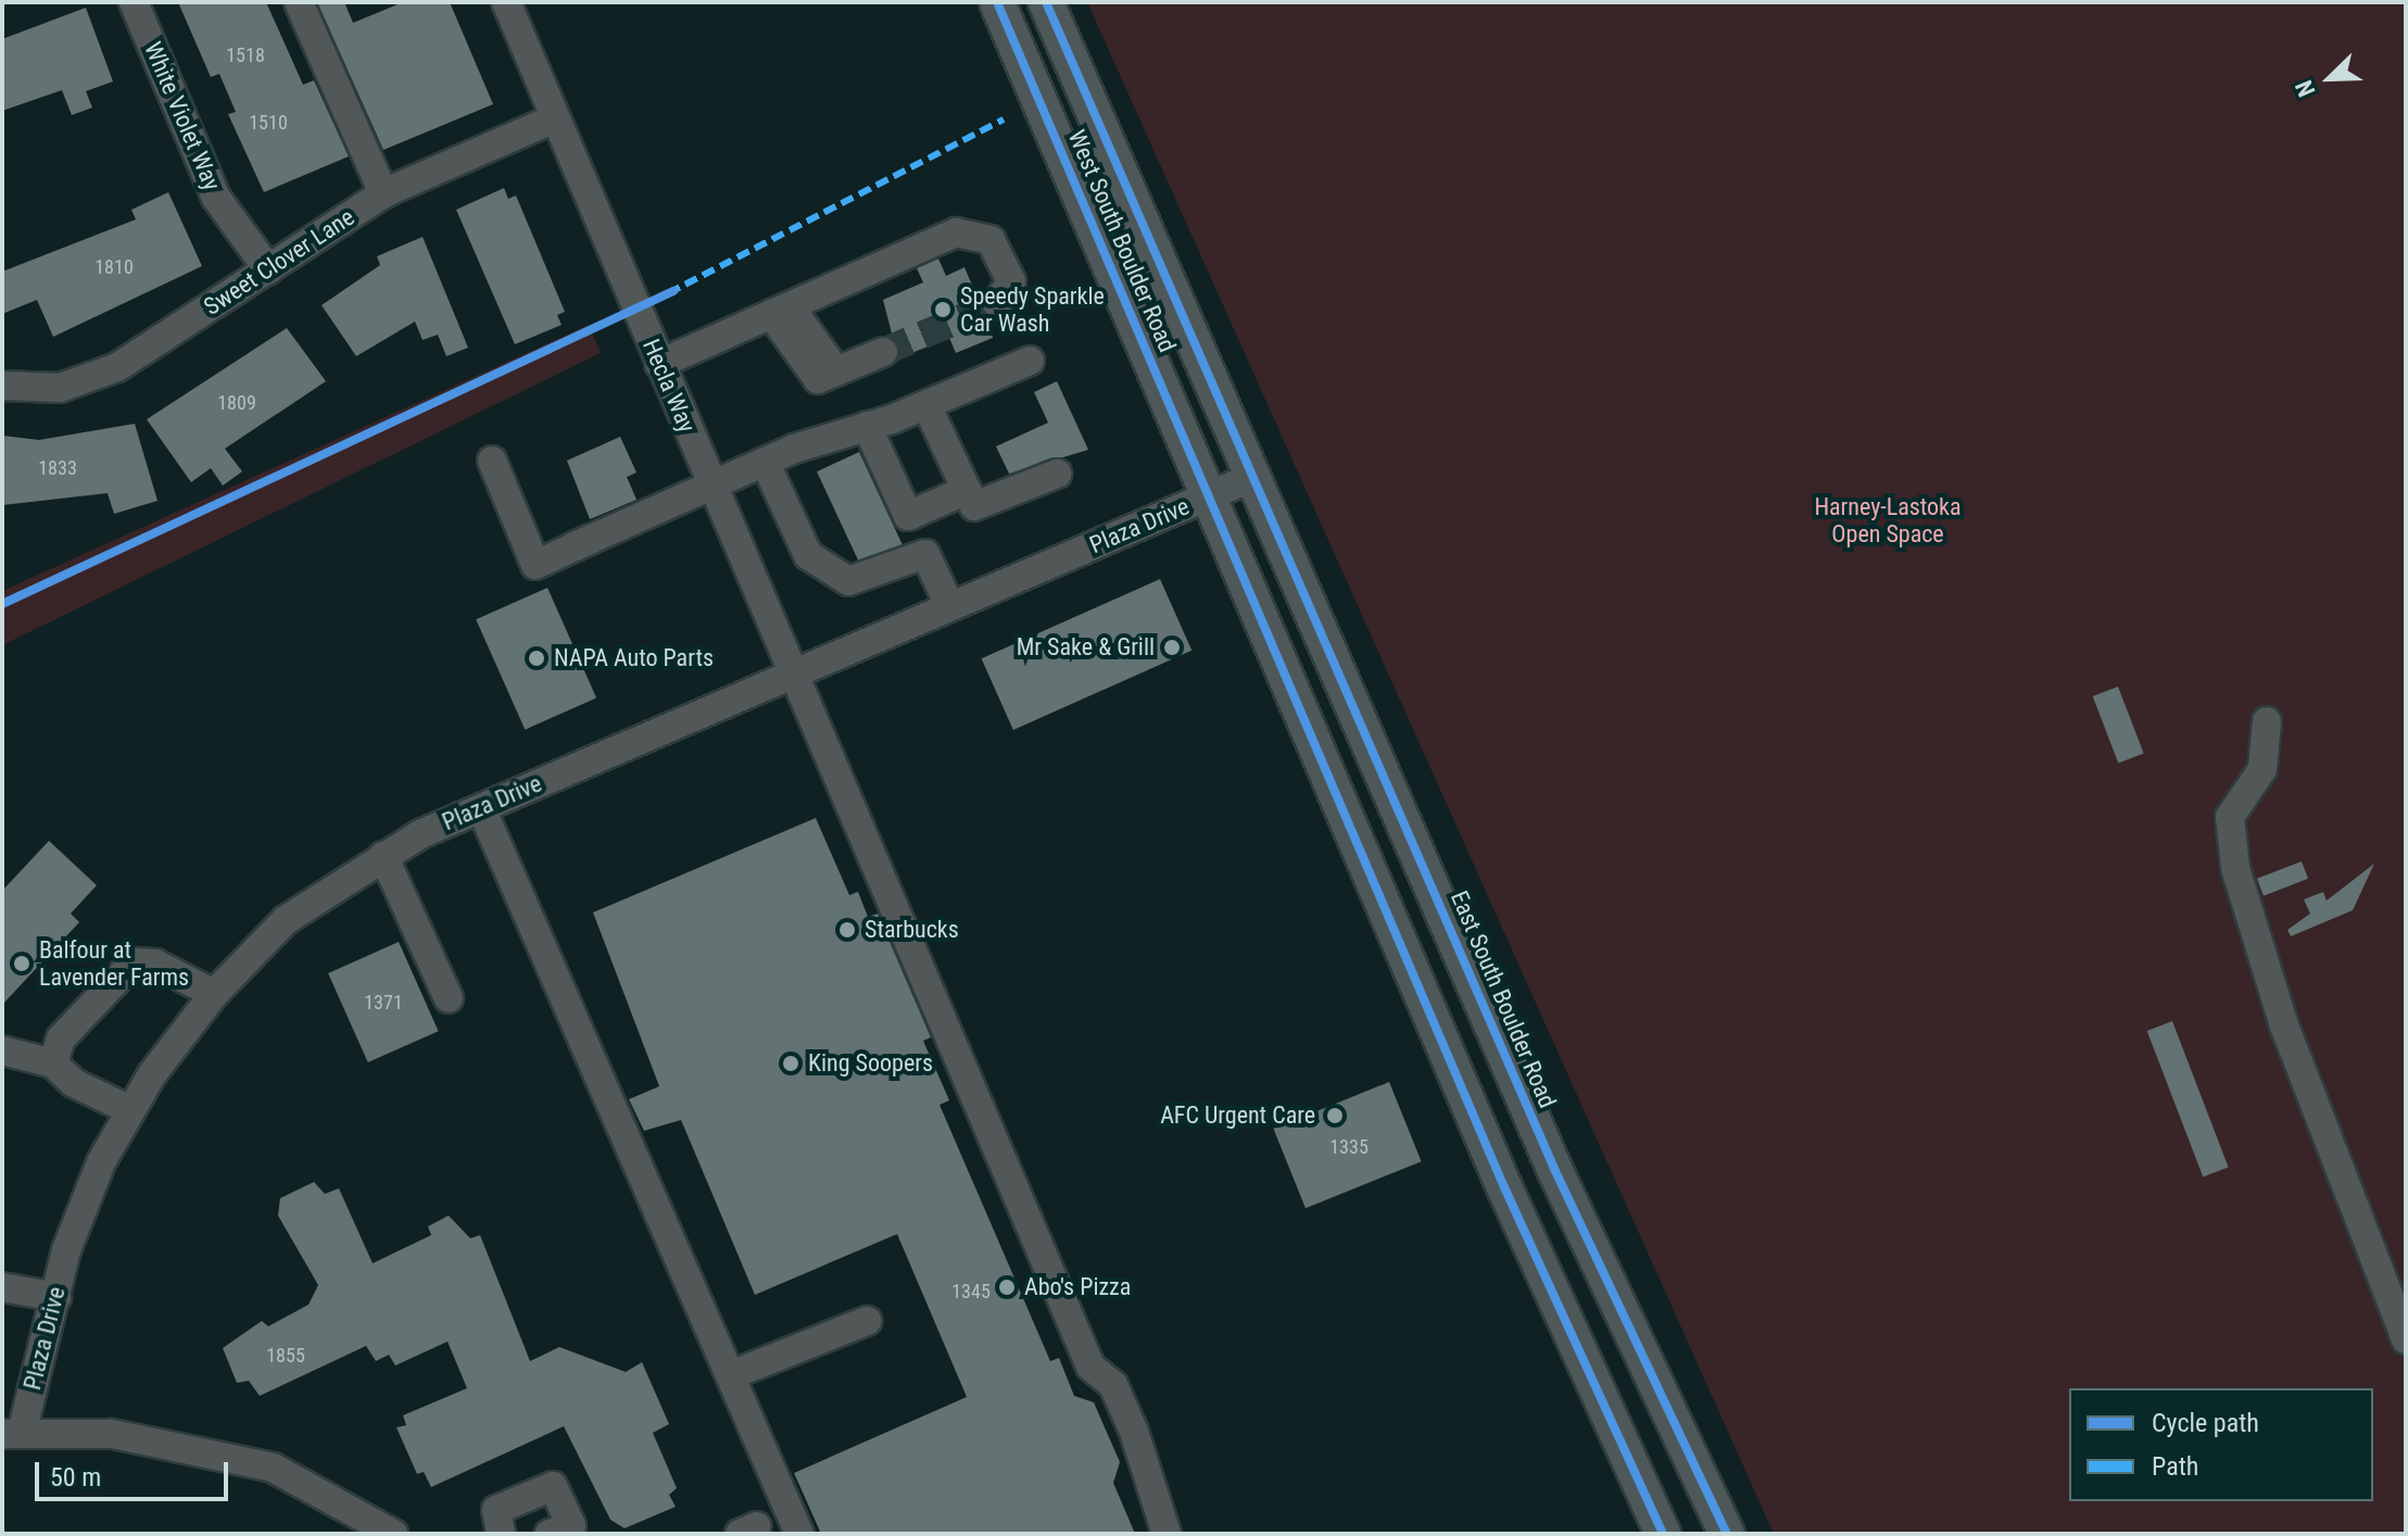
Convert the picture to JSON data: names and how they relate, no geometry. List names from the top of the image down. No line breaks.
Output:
{"streets":{"main road":["West South Boulder Road","East South Boulder Road"],"street":["White Violet Way","Sweet Clover Lane","Hecla Way","Plaza Drive"]},"crossings":[["White Violet Way","Sweet Clover Lane"],["West South Boulder Road","Plaza Drive"],["West South Boulder Road","East South Boulder Road"],["Sweet Clover Lane","Hecla Way"],["Hecla Way","Plaza Drive"],["Plaza Drive","East South Boulder Road"]],"parks":["Harney-Lastoka Open Space"],"places":["Speedy Sparkle Car Wash","Mr Sake & Grill","NAPA Auto Parts","Starbucks","Balfour at Lavender Farms","King Soopers","AFC Urgent Care","Abo's Pizza"],"house_numbers":["1518","1510","1810","1809","1833","1371","1335","1345","1855"],"legend":["Cycle path","Path"],"scale_bar":"50 m","north":"bottom left"}
